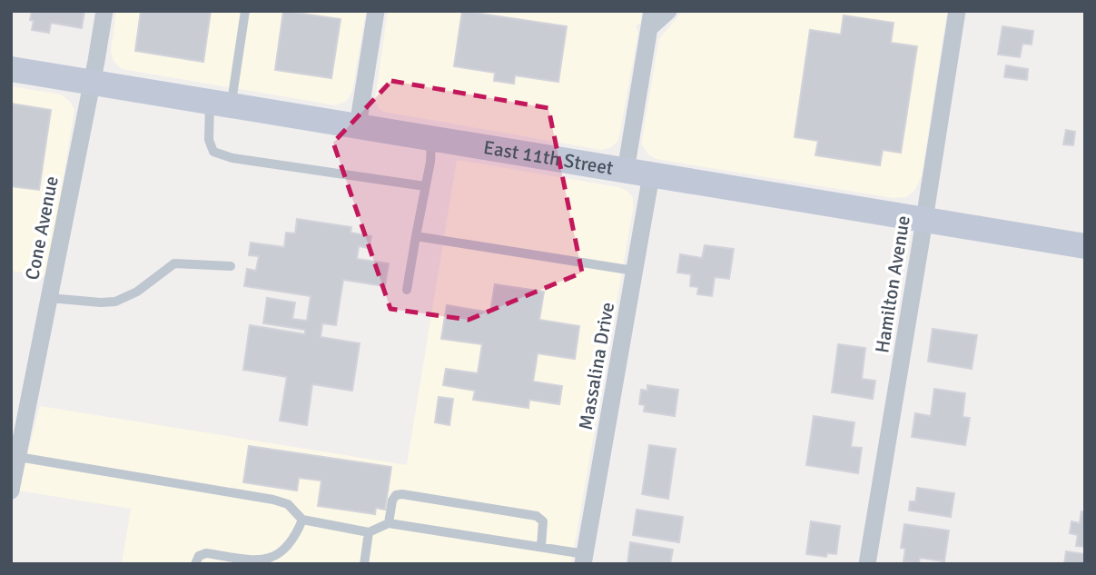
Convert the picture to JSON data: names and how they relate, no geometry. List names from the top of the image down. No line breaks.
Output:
{"streets":{"main road":["East 11th Street"],"street":["Cone Avenue","Hamilton Avenue","Massalina Drive"]},"crossings":[["East 11th Street","Cone Avenue"],["East 11th Street","Hamilton Avenue"],["East 11th Street","Massalina Drive"]]}
